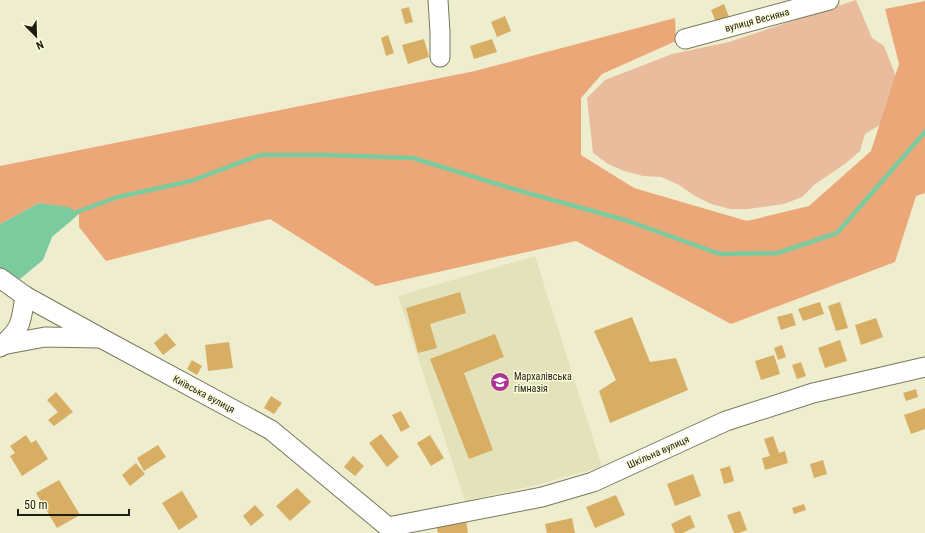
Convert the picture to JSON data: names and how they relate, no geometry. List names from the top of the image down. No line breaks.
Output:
{"streets":{"street":["вулиця Весняна","Київська вулиця","Шкільна вулиця"]},"crossings":[["Київська вулиця","Шкільна вулиця"]],"places":{"school or university":["Мархалівська гімназія"]},"scale_bar":"50 m","north":"bottom right"}
